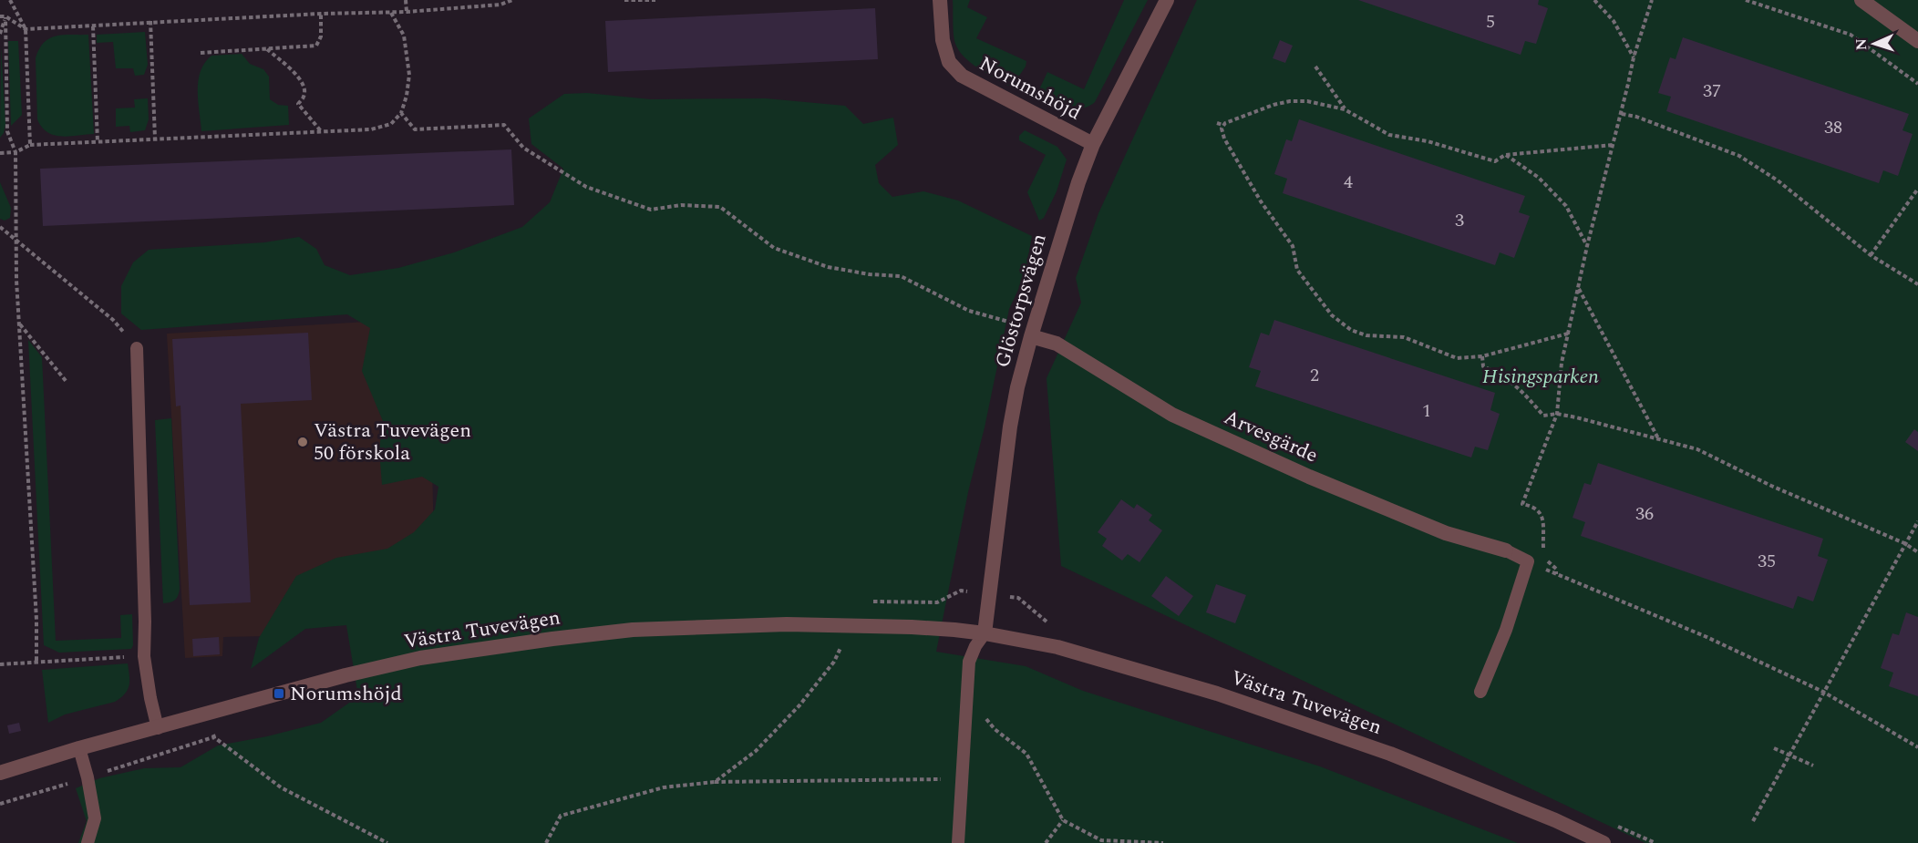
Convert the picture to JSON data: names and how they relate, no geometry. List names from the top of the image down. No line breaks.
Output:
{"streets":{"street":["Norumshöjd","Glöstorpsvägen","Arvesgärde","Västra Tuvevägen"]},"crossings":[["Norumshöjd","Glöstorpsvägen"],["Glöstorpsvägen","Arvesgärde"],["Glöstorpsvägen","Västra Tuvevägen"]],"parks":["Hisingsparken"],"places":{"other":["Västra Tuvevägen 50 förskola"],"transit":["Norumshöjd"]},"house_numbers":["5","37","38","4","3","2","1","36","35"],"north":"left"}
